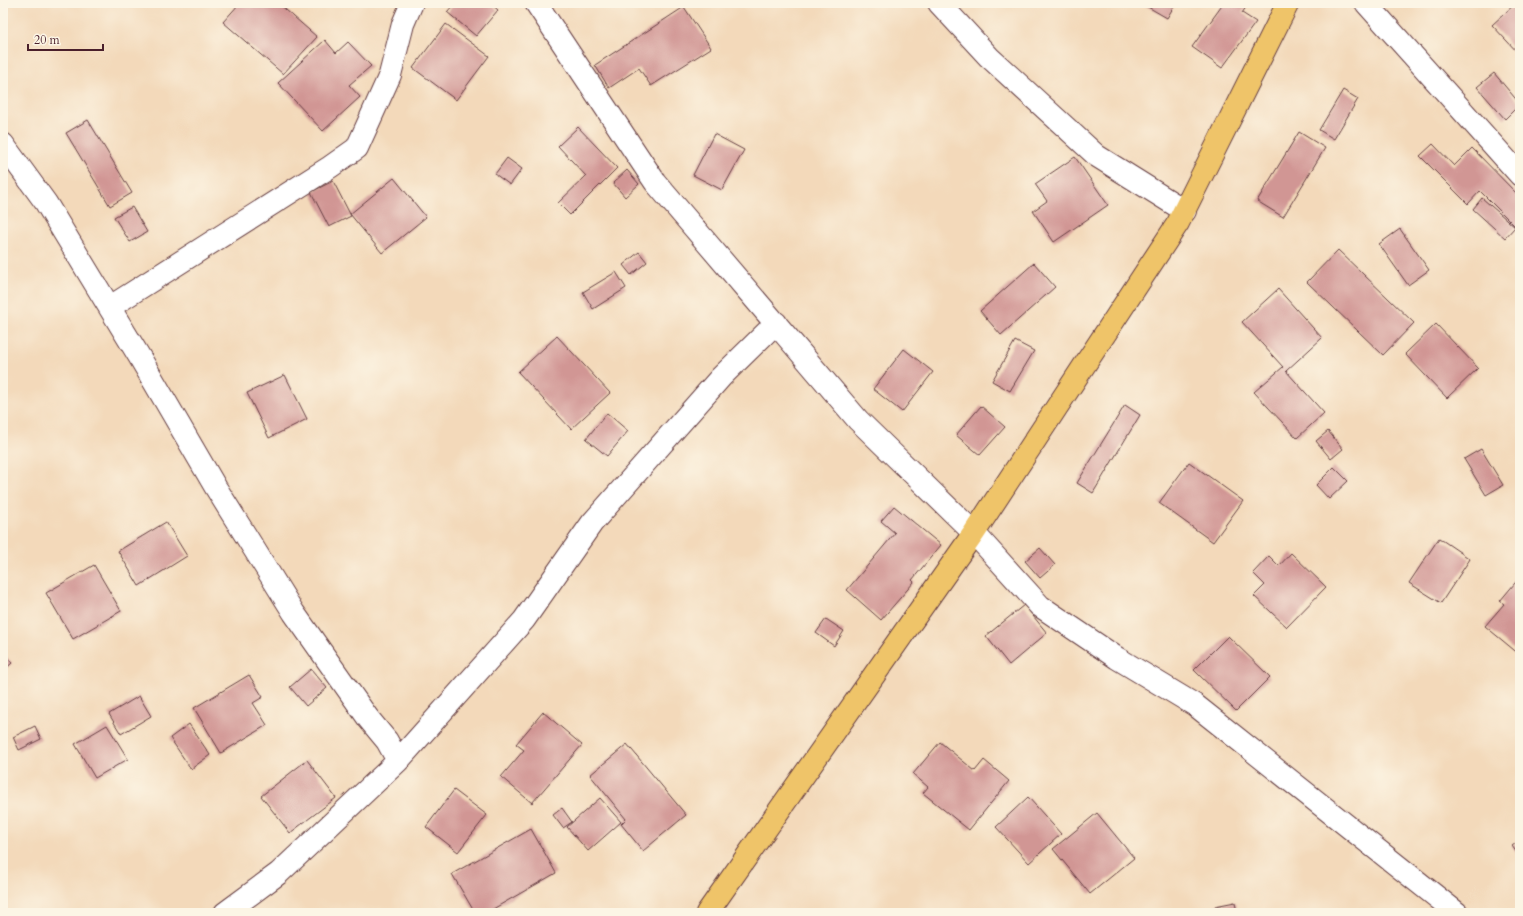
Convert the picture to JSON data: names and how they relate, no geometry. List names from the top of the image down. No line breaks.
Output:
{"scale_bar":"20 m"}
